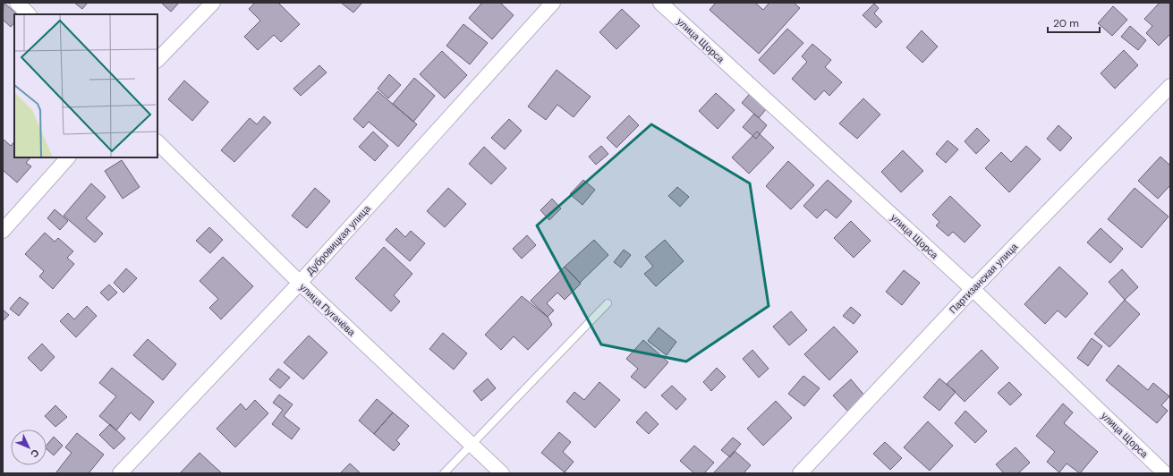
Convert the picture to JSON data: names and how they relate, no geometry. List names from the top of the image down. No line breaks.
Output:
{"streets":{"street":["улица Щорса","Дубровицкая улица","Партизанская улица","улица Пугачёва"]},"crossings":[["улица Щорса","Партизанская улица"],["Дубровицкая улица","улица Пугачёва"]],"scale_bar":"20 m","north":"bottom right"}
